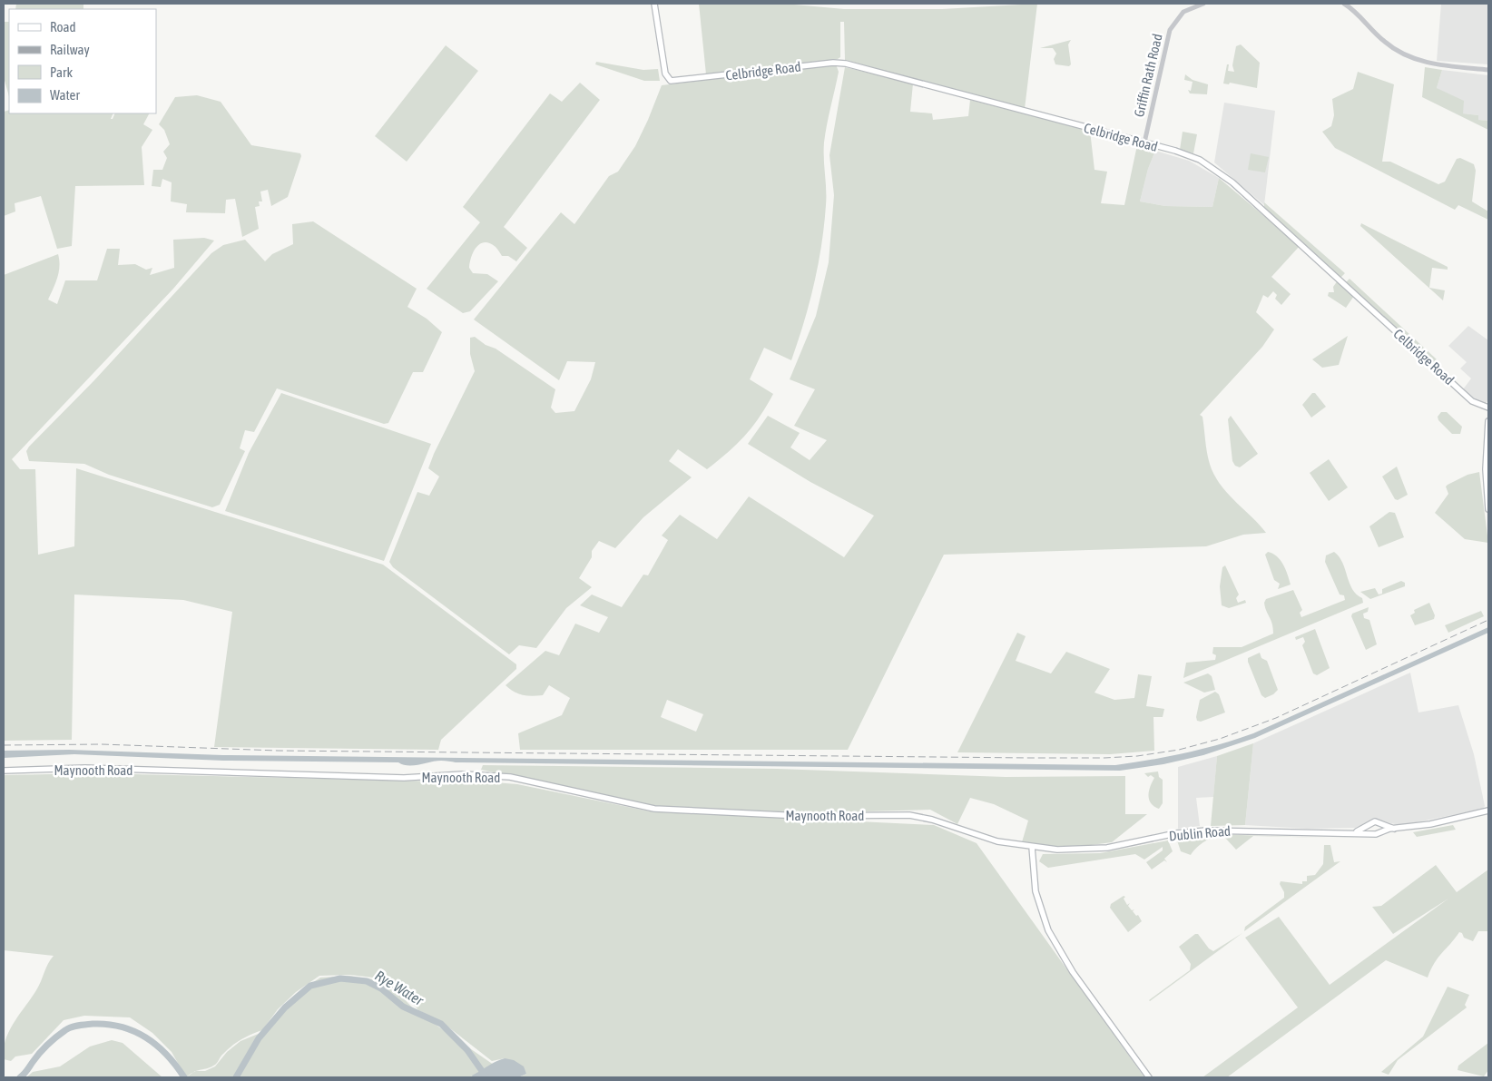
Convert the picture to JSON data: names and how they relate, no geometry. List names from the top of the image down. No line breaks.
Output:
{"streets":{"main road":["Celbridge Road","Maynooth Road","Dublin Road"],"street":["Griffin Rath Road"]},"crossings":[["Celbridge Road","Griffin Rath Road"],["Maynooth Road","Dublin Road"]],"water":["Rye Water"],"legend":["Road","Railway","Park","Water"]}
